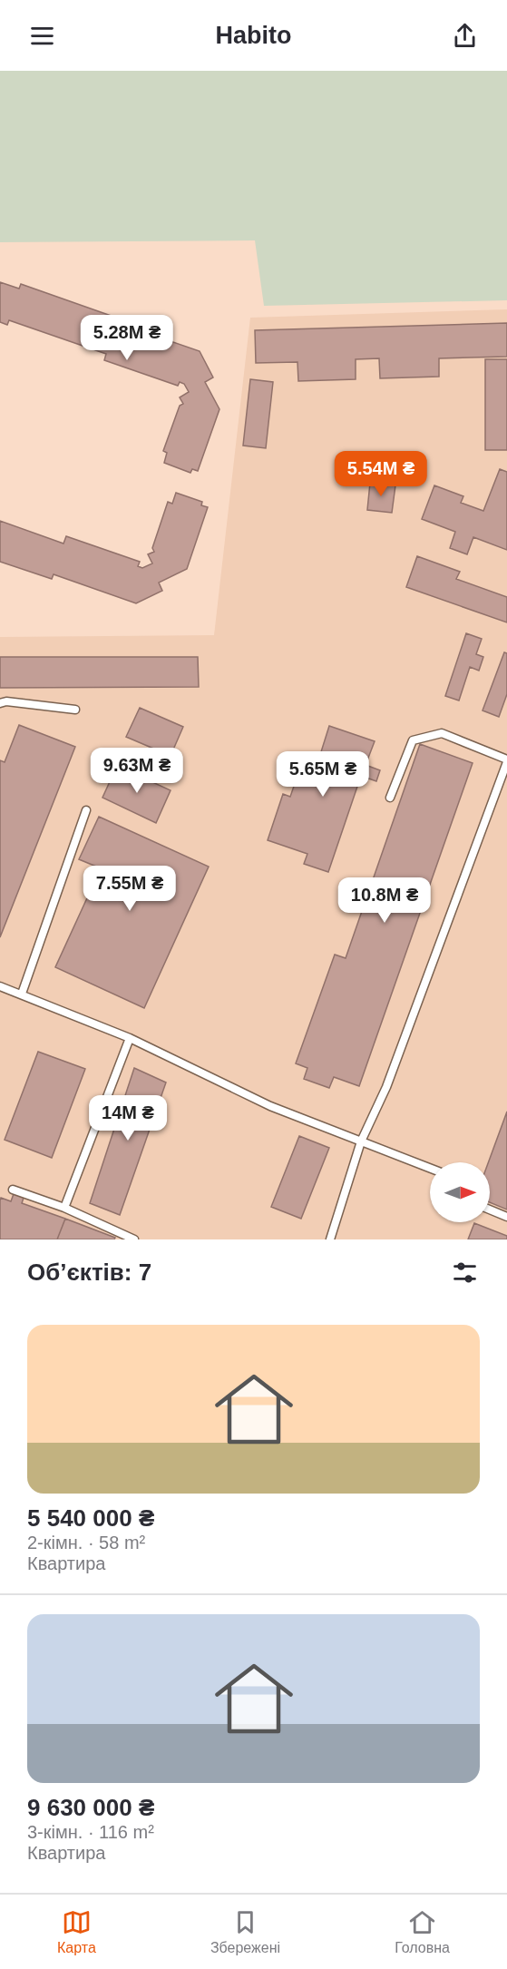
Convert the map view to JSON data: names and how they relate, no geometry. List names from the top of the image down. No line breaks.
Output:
{"north":"right","page":{"header":"Habito","price":["5.28M ₴","5.54M ₴","9.63M ₴","5.65M ₴","7.55M ₴","10.8M ₴","14M ₴"],"heading":"Об’єктів: 7","list":[{"name":"5 540 000 ₴","note":"2-кімн. · 58 m² · Квартира"},{"name":"9 630 000 ₴","note":"3-кімн. · 116 m² · Квартира"}],"tabs":["Карта","Збережені","Головна"]}}
